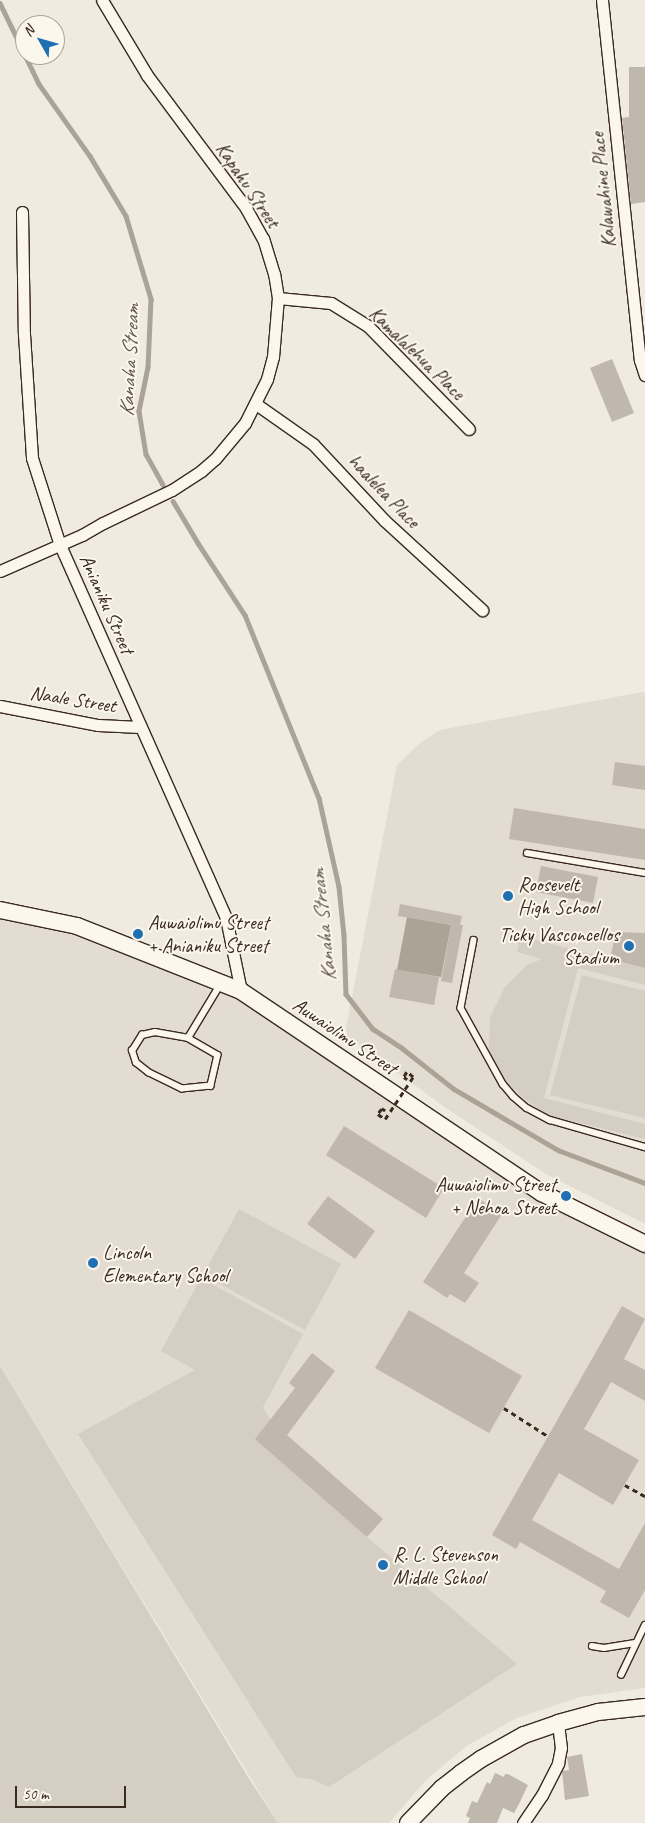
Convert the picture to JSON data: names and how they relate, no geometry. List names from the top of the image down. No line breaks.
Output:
{"streets":{"street":["Kapahu Street","Kalawahine Place","Kamalalehua Place","haalelea Place","Anianiku Street","Naale Street","Auwaiolimu Street"]},"crossings":[["Kapahu Street","Kamalalehua Place"],["Kapahu Street","haalelea Place"],["Kapahu Street","Anianiku Street"],["Anianiku Street","Naale Street"],["Anianiku Street","Auwaiolimu Street"]],"water":["Kanaha Stream"],"places":["Roosevelt High School","Auwaiolimu Street + Anianiku Street","Ticky Vasconcellos Stadium","Auwaiolimu Street + Nehoa Street","Lincoln Elementary School","R. L. Stevenson Middle School"],"scale_bar":"50 m","north":"top left"}
